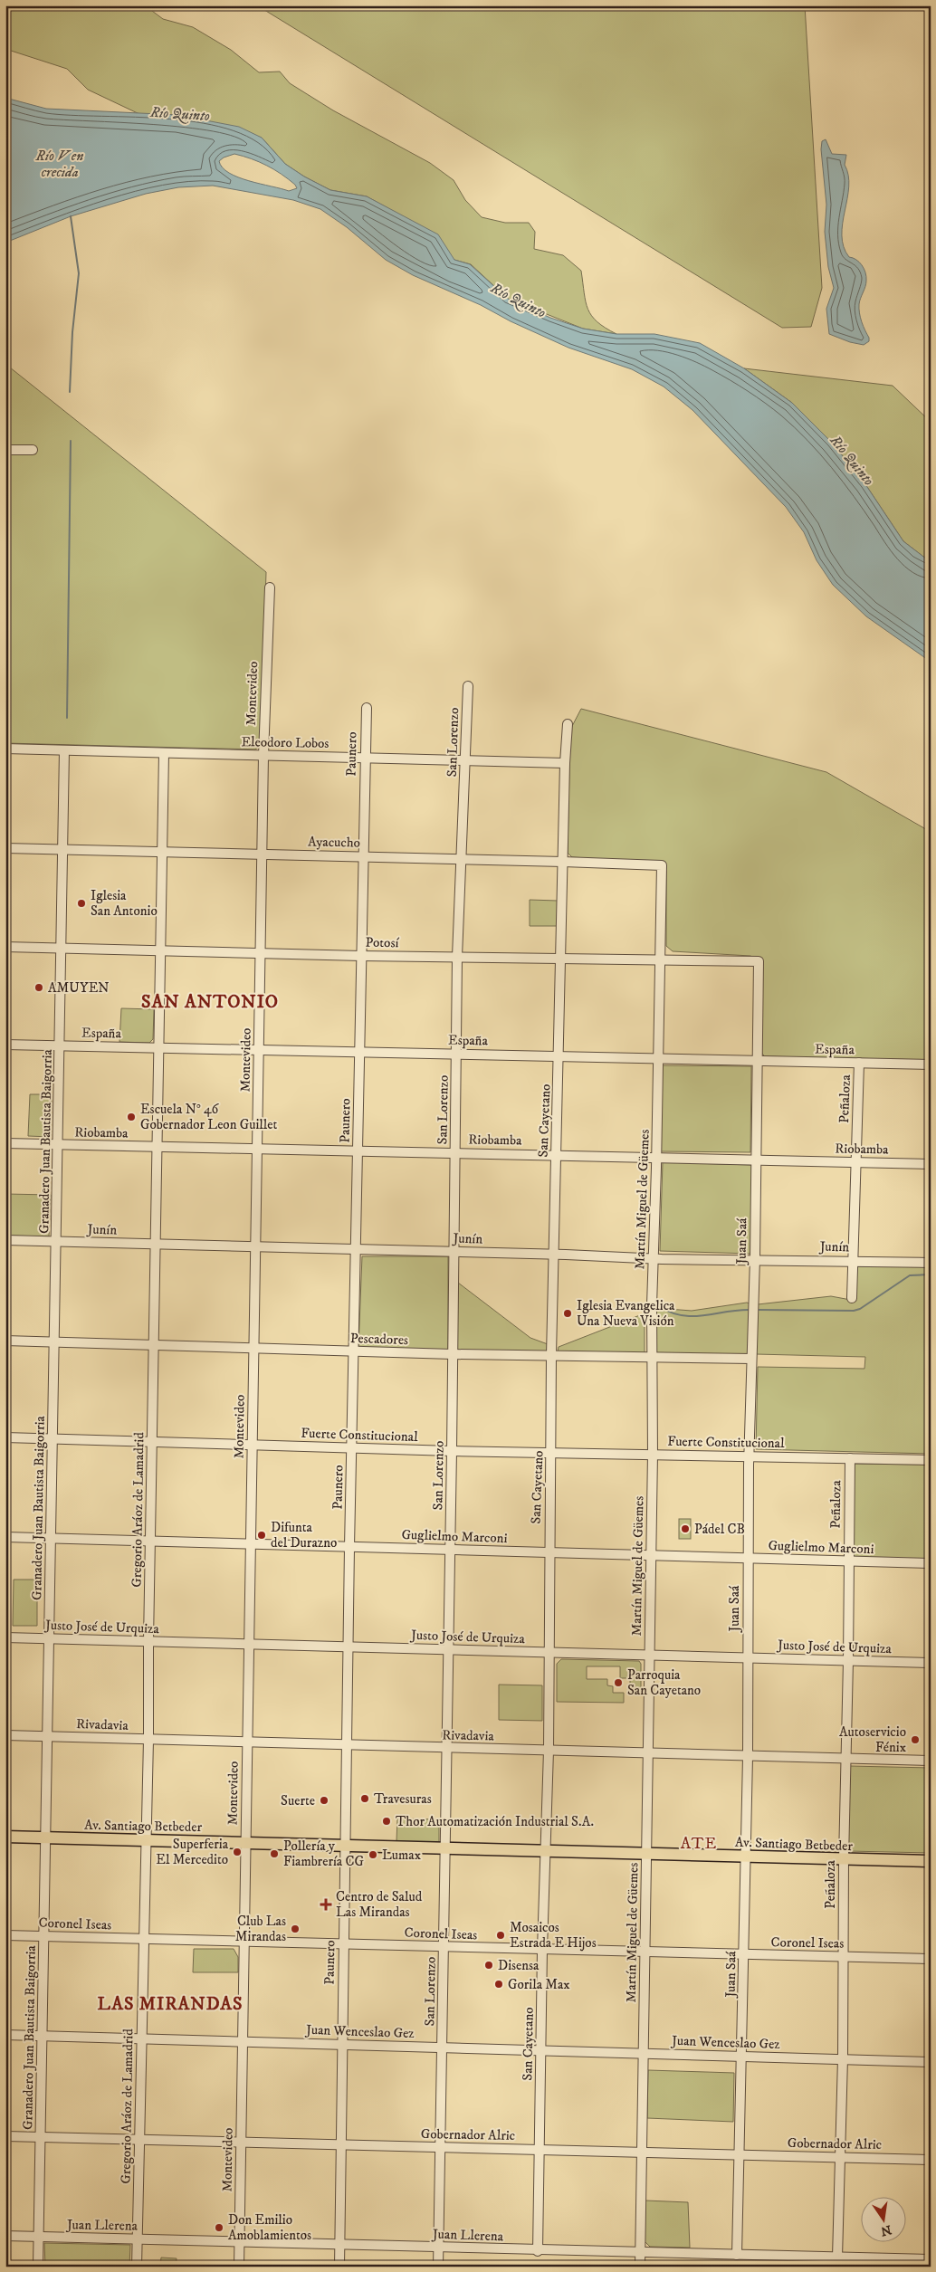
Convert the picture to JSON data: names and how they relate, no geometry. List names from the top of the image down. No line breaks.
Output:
{"streets":{"main road":["Av. Santiago Betbeder"],"street":["Montevideo","Eleodoro Lobos","San Lorenzo","Paunero","Ayacucho","Potosí","España","Peñaloza","San Cayetano","Riobamba","Granadero Juan Bautista Baigorria","Martín Miguel de Güemes","Junín","Juan Saá","Pescadores","Fuerte Constitucional","Gregorio Aráoz de Lamadrid","Guglielmo Marconi","Justo José de Urquiza","Rivadavia","Coronel Iseas","Juan Wenceslao Gez","Gobernador Alric","Juan Llerena"]},"crossings":[["Montevideo","Eleodoro Lobos"],["Montevideo","Ayacucho"],["Montevideo","Potosí"],["Montevideo","España"],["Montevideo","Riobamba"],["Montevideo","Junín"],["Montevideo","Pescadores"],["Montevideo","Fuerte Constitucional"],["Montevideo","Guglielmo Marconi"],["Montevideo","Justo José de Urquiza"],["Montevideo","Rivadavia"],["Montevideo","Av. Santiago Betbeder"],["Montevideo","Coronel Iseas"],["Montevideo","Juan Wenceslao Gez"],["Montevideo","Gobernador Alric"],["Montevideo","Juan Llerena"],["Eleodoro Lobos","San Lorenzo"],["Eleodoro Lobos","Paunero"],["Eleodoro Lobos","San Cayetano"],["Eleodoro Lobos","Granadero Juan Bautista Baigorria"],["Eleodoro Lobos","Gregorio Aráoz de Lamadrid"],["San Lorenzo","Ayacucho"],["San Lorenzo","Potosí"],["San Lorenzo","España"],["San Lorenzo","Riobamba"],["San Lorenzo","Junín"],["San Lorenzo","Pescadores"],["San Lorenzo","Fuerte Constitucional"],["San Lorenzo","Guglielmo Marconi"],["San Lorenzo","Justo José de Urquiza"],["San Lorenzo","Rivadavia"],["San Lorenzo","Av. Santiago Betbeder"],["San Lorenzo","Coronel Iseas"],["San Lorenzo","Juan Wenceslao Gez"],["San Lorenzo","Gobernador Alric"],["San Lorenzo","Juan Llerena"],["Paunero","Ayacucho"],["Paunero","Potosí"],["Paunero","España"],["Paunero","Riobamba"],["Paunero","Junín"],["Paunero","Pescadores"],["Paunero","Fuerte Constitucional"],["Paunero","Guglielmo Marconi"],["Paunero","Justo José de Urquiza"],["Paunero","Rivadavia"],["Paunero","Av. Santiago Betbeder"],["Paunero","Coronel Iseas"],["Paunero","Juan Wenceslao Gez"],["Paunero","Gobernador Alric"],["Paunero","Juan Llerena"],["Ayacucho","San Cayetano"],["Ayacucho","Granadero Juan Bautista Baigorria"],["Ayacucho","Martín Miguel de Güemes"],["Ayacucho","Gregorio Aráoz de Lamadrid"],["Potosí","San Cayetano"],["Potosí","Granadero Juan Bautista Baigorria"],["Potosí","Martín Miguel de Güemes"],["Potosí","Juan Saá"],["Potosí","Gregorio Aráoz de Lamadrid"],["España","Peñaloza"],["España","San Cayetano"],["España","Granadero Juan Bautista Baigorria"],["España","Martín Miguel de Güemes"],["España","Juan Saá"],["España","Gregorio Aráoz de Lamadrid"],["Peñaloza","Riobamba"],["Peñaloza","Junín"],["Peñaloza","Fuerte Constitucional"],["Peñaloza","Guglielmo Marconi"],["Peñaloza","Justo José de Urquiza"],["Peñaloza","Rivadavia"],["Peñaloza","Av. Santiago Betbeder"],["Peñaloza","Coronel Iseas"],["Peñaloza","Juan Wenceslao Gez"],["Peñaloza","Gobernador Alric"],["Peñaloza","Juan Llerena"],["San Cayetano","Riobamba"],["San Cayetano","Junín"],["San Cayetano","Pescadores"],["San Cayetano","Fuerte Constitucional"],["San Cayetano","Guglielmo Marconi"],["San Cayetano","Justo José de Urquiza"],["San Cayetano","Rivadavia"],["San Cayetano","Av. Santiago Betbeder"],["San Cayetano","Coronel Iseas"],["San Cayetano","Juan Wenceslao Gez"],["San Cayetano","Gobernador Alric"],["San Cayetano","Juan Llerena"],["Riobamba","Granadero Juan Bautista Baigorria"],["Riobamba","Martín Miguel de Güemes"],["Riobamba","Juan Saá"],["Riobamba","Gregorio Aráoz de Lamadrid"],["Granadero Juan Bautista Baigorria","Junín"],["Granadero Juan Bautista Baigorria","Pescadores"],["Granadero Juan Bautista Baigorria","Fuerte Constitucional"],["Granadero Juan Bautista Baigorria","Guglielmo Marconi"],["Granadero Juan Bautista Baigorria","Justo José de Urquiza"],["Granadero Juan Bautista Baigorria","Rivadavia"],["Granadero Juan Bautista Baigorria","Av. Santiago Betbeder"],["Granadero Juan Bautista Baigorria","Coronel Iseas"],["Granadero Juan Bautista Baigorria","Juan Wenceslao Gez"],["Granadero Juan Bautista Baigorria","Gobernador Alric"],["Granadero Juan Bautista Baigorria","Juan Llerena"],["Martín Miguel de Güemes","Junín"],["Martín Miguel de Güemes","Pescadores"],["Martín Miguel de Güemes","Fuerte Constitucional"],["Martín Miguel de Güemes","Guglielmo Marconi"],["Martín Miguel de Güemes","Justo José de Urquiza"],["Martín Miguel de Güemes","Rivadavia"],["Martín Miguel de Güemes","Av. Santiago Betbeder"],["Martín Miguel de Güemes","Coronel Iseas"],["Martín Miguel de Güemes","Juan Wenceslao Gez"],["Martín Miguel de Güemes","Gobernador Alric"],["Martín Miguel de Güemes","Juan Llerena"],["Junín","Juan Saá"],["Junín","Gregorio Aráoz de Lamadrid"],["Juan Saá","Pescadores"],["Juan Saá","Fuerte Constitucional"],["Juan Saá","Guglielmo Marconi"],["Juan Saá","Justo José de Urquiza"],["Juan Saá","Rivadavia"],["Juan Saá","Av. Santiago Betbeder"],["Juan Saá","Coronel Iseas"],["Juan Saá","Juan Wenceslao Gez"],["Juan Saá","Gobernador Alric"],["Juan Saá","Juan Llerena"],["Pescadores","Gregorio Aráoz de Lamadrid"],["Fuerte Constitucional","Gregorio Aráoz de Lamadrid"],["Gregorio Aráoz de Lamadrid","Guglielmo Marconi"],["Gregorio Aráoz de Lamadrid","Justo José de Urquiza"],["Gregorio Aráoz de Lamadrid","Rivadavia"],["Gregorio Aráoz de Lamadrid","Av. Santiago Betbeder"],["Gregorio Aráoz de Lamadrid","Coronel Iseas"],["Gregorio Aráoz de Lamadrid","Juan Wenceslao Gez"],["Gregorio Aráoz de Lamadrid","Gobernador Alric"],["Gregorio Aráoz de Lamadrid","Juan Llerena"]],"districts":["SAN ANTONIO","ATE","LAS MIRANDAS"],"water":["Río Quinto","Río V en crecida"],"places":{"other":["Iglesia San Antonio","AMUYEN","Escuela N° 46 Gobernador Leon Guillet","Iglesia Evangelica Una Nueva Visión","Pádel CB","Difunta del Durazno","Parroquia San Cayetano","Autoservicio Fénix","Travesuras","Suerte","Thor Automatización Industrial S.A.","Superferia El Mercedito","Pollería y Fiambrería CG","Lumax","Club Las Mirandas","Mosaicos Estrada E Hijos","Disensa","Gorila Max","Don Emilio Amoblamientos"],"health":["Centro de Salud Las Mirandas"]},"north":"bottom"}
